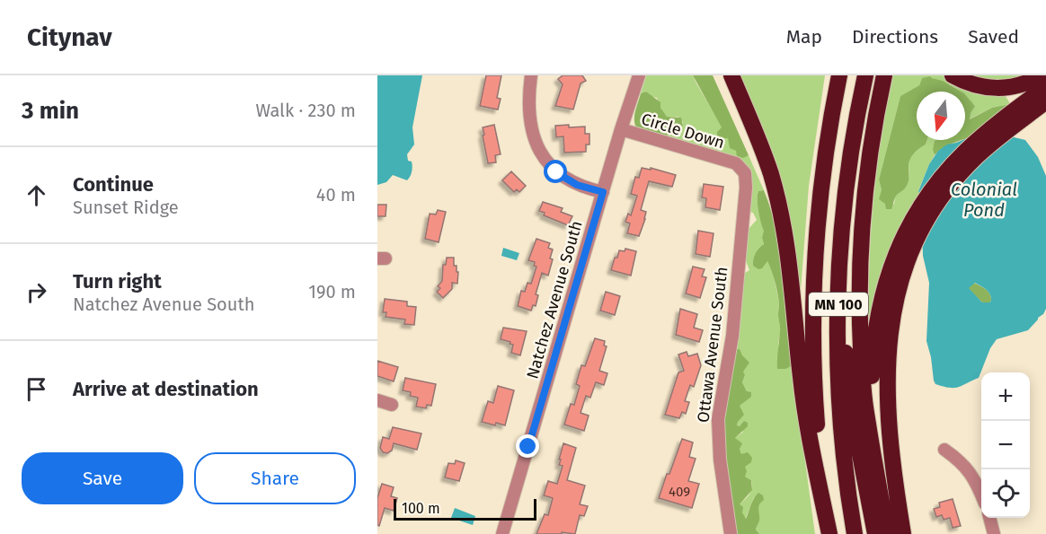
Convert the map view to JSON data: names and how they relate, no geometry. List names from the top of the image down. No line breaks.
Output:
{"streets":{"highway":["MN 100"],"street":["Circle Down","Natchez Avenue South","Ottawa Avenue South"]},"crossings":[["Circle Down","Natchez Avenue South"],["Circle Down","Ottawa Avenue South"]],"water":["Colonial Pond"],"house_numbers":["409"],"scale_bar":"100 m","north":"bottom","page":{"header":"Citynav","nav":["Map","Directions","Saved"],"heading":["3 min","Walk · 230 m"],"list":[["Continue","Sunset Ridge","40 m"],["Turn right","Natchez Avenue South","190 m"],"Arrive at destination"],"map_buttons":["+","−"],"buttons":["Save","Share"],"scale":"100 m"}}
